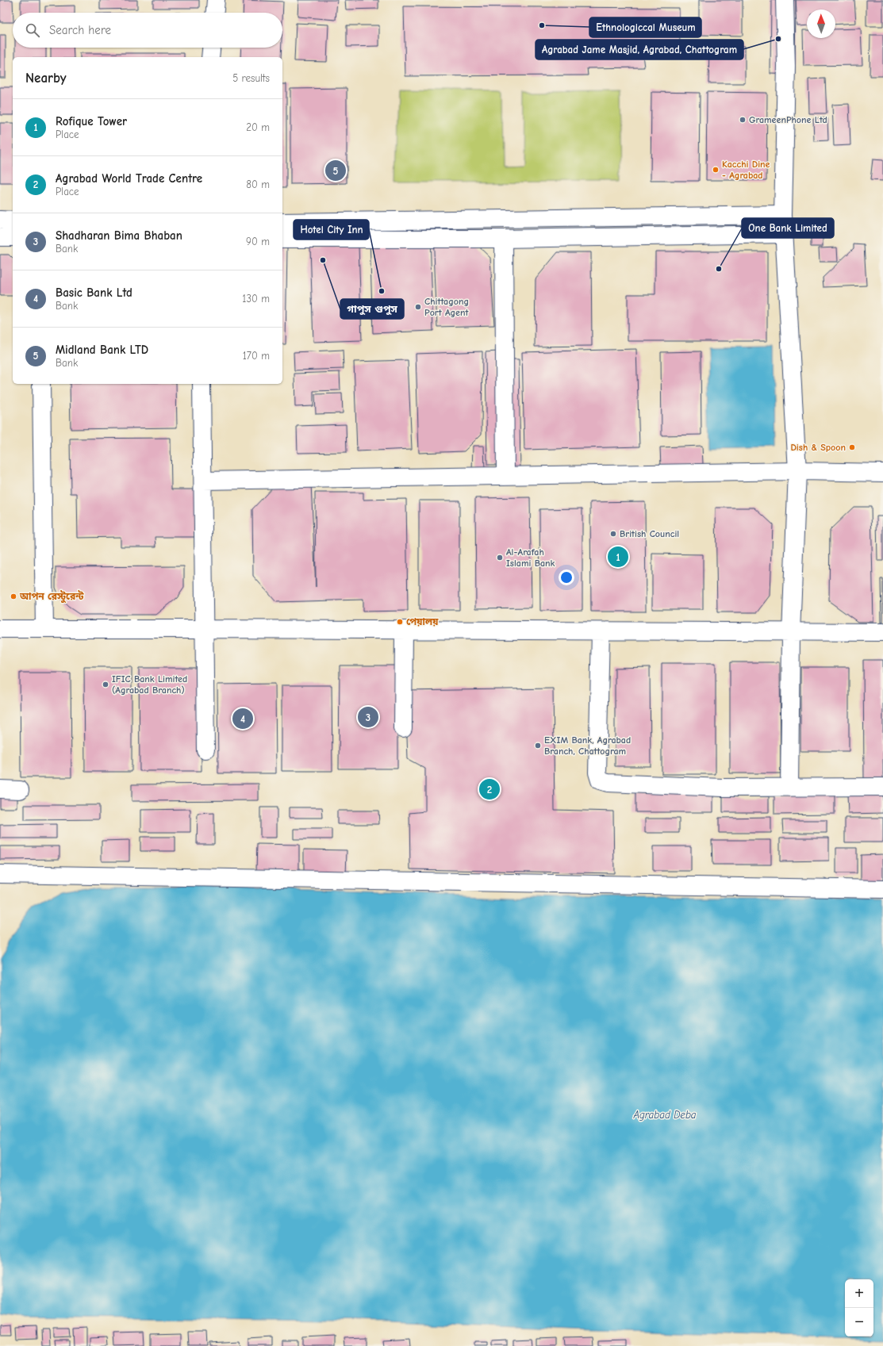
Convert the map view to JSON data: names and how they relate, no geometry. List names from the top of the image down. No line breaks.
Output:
{"water":["Agrabad Deba"],"places":["Ethnologiccal Museum","Agrabad Jame Masjid, Agrabad, Chattogram","GrameenPhone Ltd","Kacchi Dine - Agrabad","গাপুস গুপুস","One Bank Limited","Hotel City Inn","Chittagong Port Agent","Dish & Spoon","British Council","Al-Arafah Islami Bank","আপন রেস্টুরেন্ট","পেয়ালয়","IFIC Bank Limited (Agrabad Branch)","EXIM Bank, Agrabad Branch, Chattogram"],"north":"top","page":{"search":"Search here","heading":["Nearby","5 results"],"list":[{"mark":"1","name":"Rofique Tower","note":"Place","value":"20 m"},{"mark":"2","name":"Agrabad World Trade Centre","note":"Place","value":"80 m"},{"mark":"3","name":"Shadharan Bima Bhaban","note":"Bank","value":"90 m"},{"mark":"4","name":"Basic Bank Ltd","note":"Bank","value":"130 m"},{"mark":"5","name":"Midland Bank LTD","note":"Bank","value":"170 m"}],"pins":["5","1","3","4","2"],"map_buttons":["+","−"]}}
